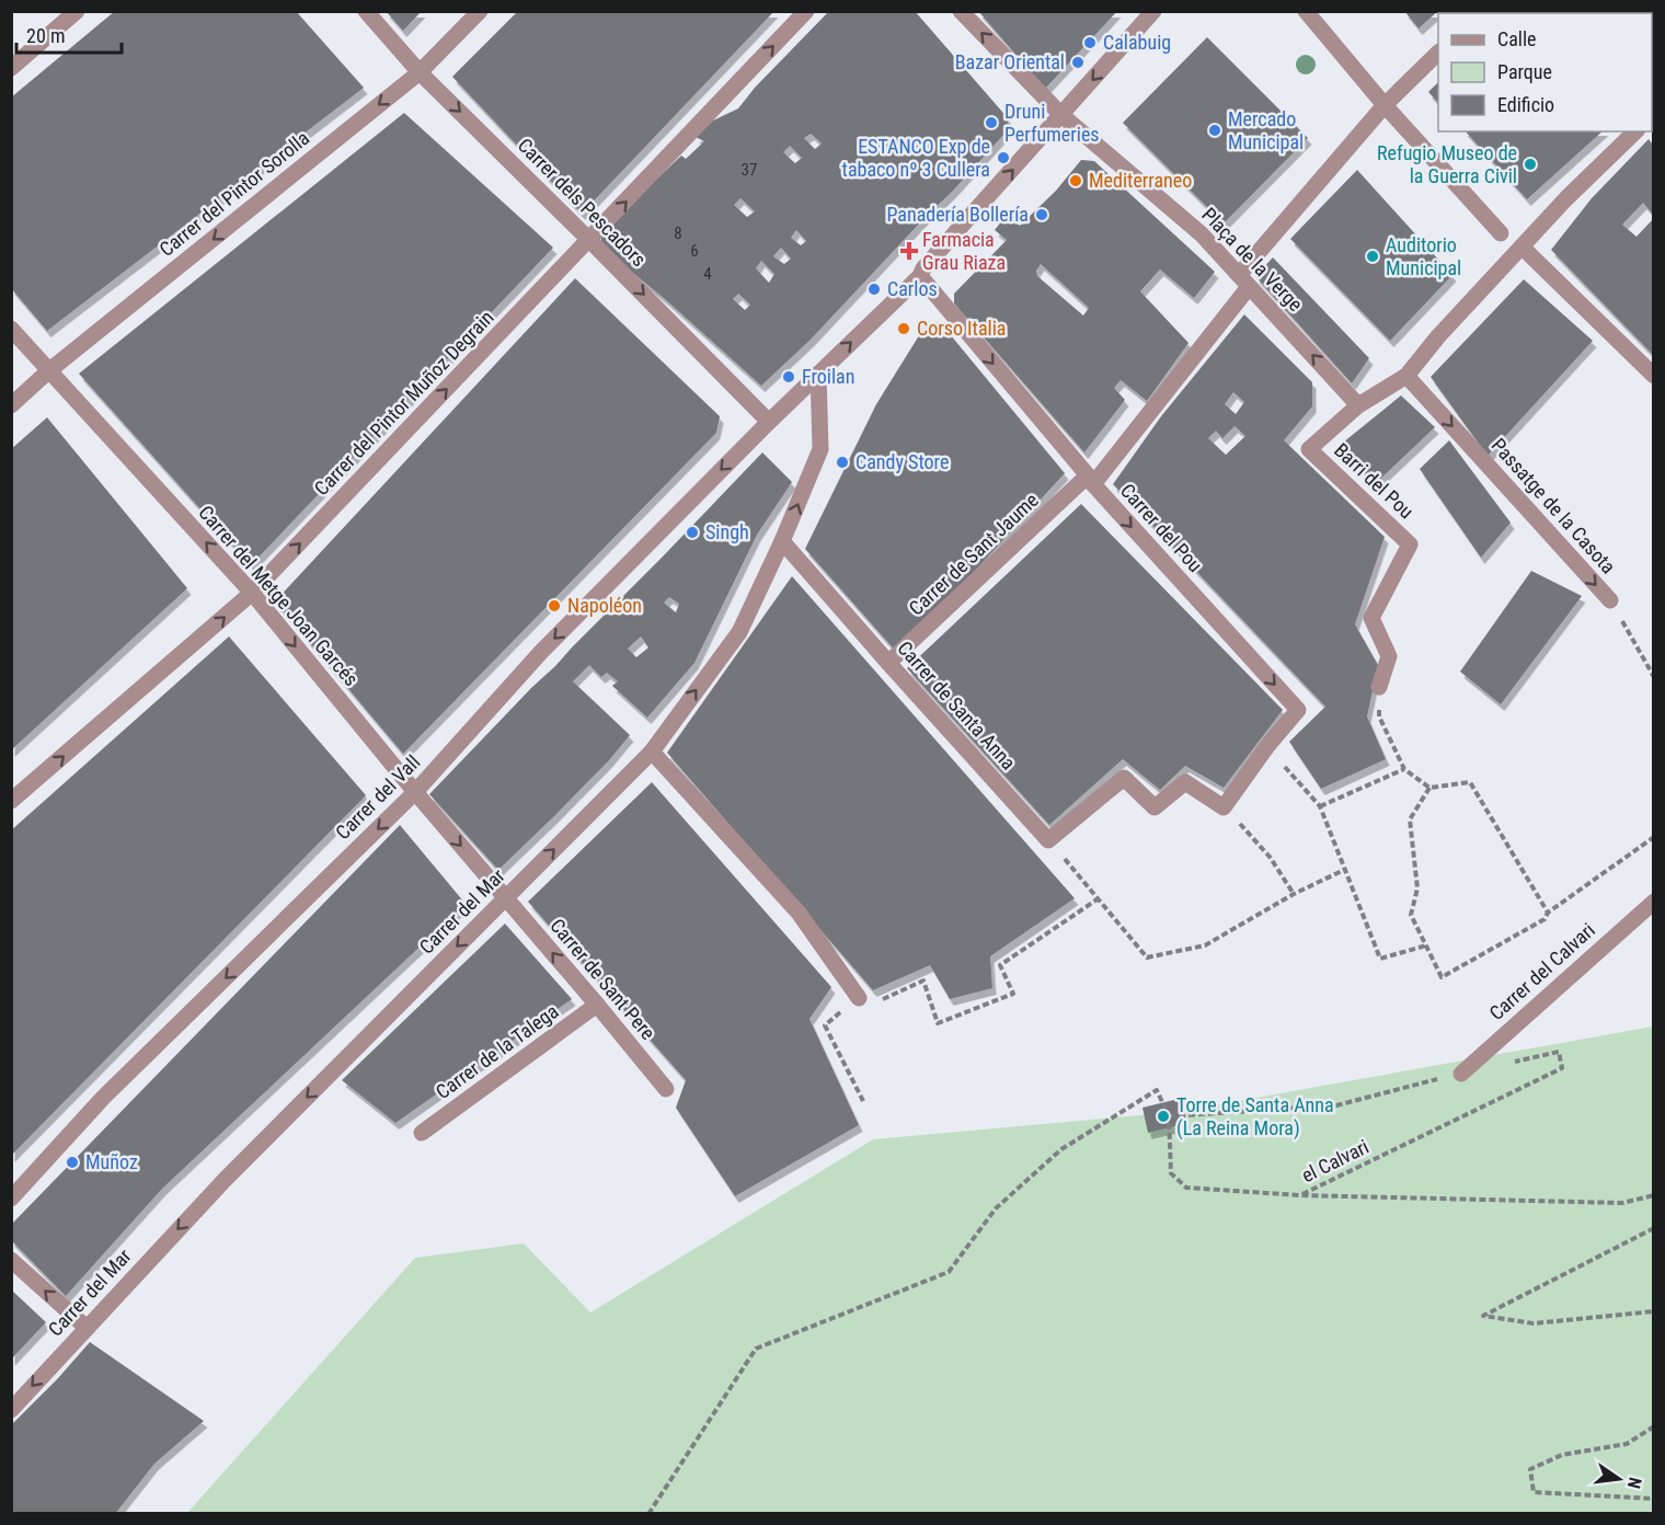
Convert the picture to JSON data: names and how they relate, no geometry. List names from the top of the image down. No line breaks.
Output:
{"streets":{"street":["Carrer del Pintor Sorolla","Carrer dels Pescadors","Plaça de la Verge","Carrer del Pintor Muñoz Degrain","Barri del Pou","Passatge de la Casota","Carrer del Pou","Carrer de Sant Jaume","Carrer del Metge Joan Garcés","Carrer de Santa Anna","Carrer del Vall","Carrer del Mar","Carrer del Calvari","Carrer de Sant Pere","Carrer de la Talega"],"path":["el Calvari"]},"crossings":[["Carrer del Pintor Sorolla","Carrer dels Pescadors"],["Carrer del Pintor Sorolla","Carrer del Metge Joan Garcés"],["Carrer dels Pescadors","Carrer del Pintor Muñoz Degrain"],["Carrer dels Pescadors","Carrer del Vall"],["Plaça de la Verge","Barri del Pou"],["Plaça de la Verge","Carrer de Sant Jaume"],["Plaça de la Verge","Carrer del Vall"],["Carrer del Pintor Muñoz Degrain","Carrer del Metge Joan Garcés"],["Carrer del Pou","Carrer de Sant Jaume"],["Carrer del Pou","Carrer del Vall"],["Carrer de Sant Jaume","Carrer de Santa Anna"],["Carrer del Metge Joan Garcés","Carrer del Vall"],["Carrer del Metge Joan Garcés","Carrer del Mar"],["Carrer del Metge Joan Garcés","Carrer de Sant Pere"],["Carrer de Santa Anna","Carrer del Mar"],["Carrer del Vall","Carrer del Mar"],["Carrer del Mar","Carrer de Sant Pere"],["Carrer de Sant Pere","Carrer de la Talega"]],"one_way":["Carrer del Pintor Sorolla","Carrer dels Pescadors","Plaça de la Verge","Carrer del Pintor Muñoz Degrain","Passatge de la Casota","Carrer del Pou","Carrer de Sant Pere"],"places":{"other":["Calabuig","Bazar Oriental","Druni Perfumeries","Mercado Municipal","ESTANCO Exp de tabaco nº 3 Cullera","Refugio Museo de la Guerra Civil","Mediterraneo","Panadería Bollería","Auditorio Municipal","Carlos","Corso Italia","Froilan","Candy Store","Singh","Napoléon","Torre de Santa Anna (La Reina Mora)","Muñoz"],"health":["Farmacia Grau Riaza"]},"house_numbers":["37","8","6","4"],"legend":["Calle","Parque","Edificio"],"scale_bar":"20 m","north":"right"}
